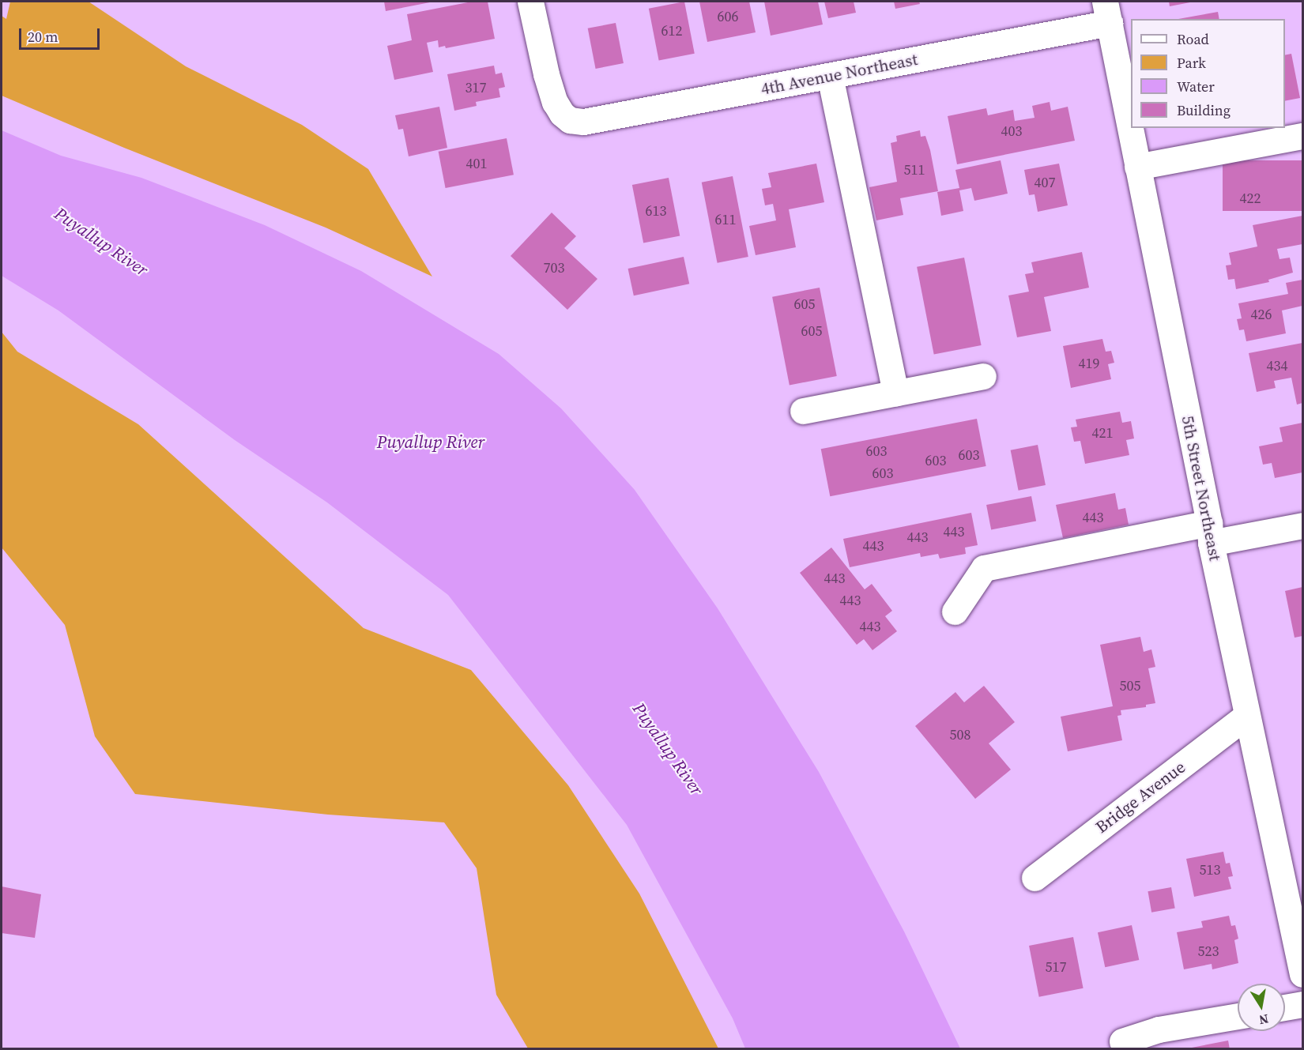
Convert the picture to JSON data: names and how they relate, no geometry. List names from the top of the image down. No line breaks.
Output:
{"streets":{"street":["4th Avenue Northeast","5th Street Northeast","Bridge Avenue"]},"crossings":[["4th Avenue Northeast","5th Street Northeast"],["5th Street Northeast","Bridge Avenue"]],"water":["Puyallup River"],"house_numbers":["606","612","317","403","401","511","407","422","613","611","703","605","426","605","419","434","421","603","603","603","603","443","443","443","443","443","443","443","505","508","513","523","517"],"legend":["Road","Park","Water","Building"],"scale_bar":"20 m","north":"bottom"}
